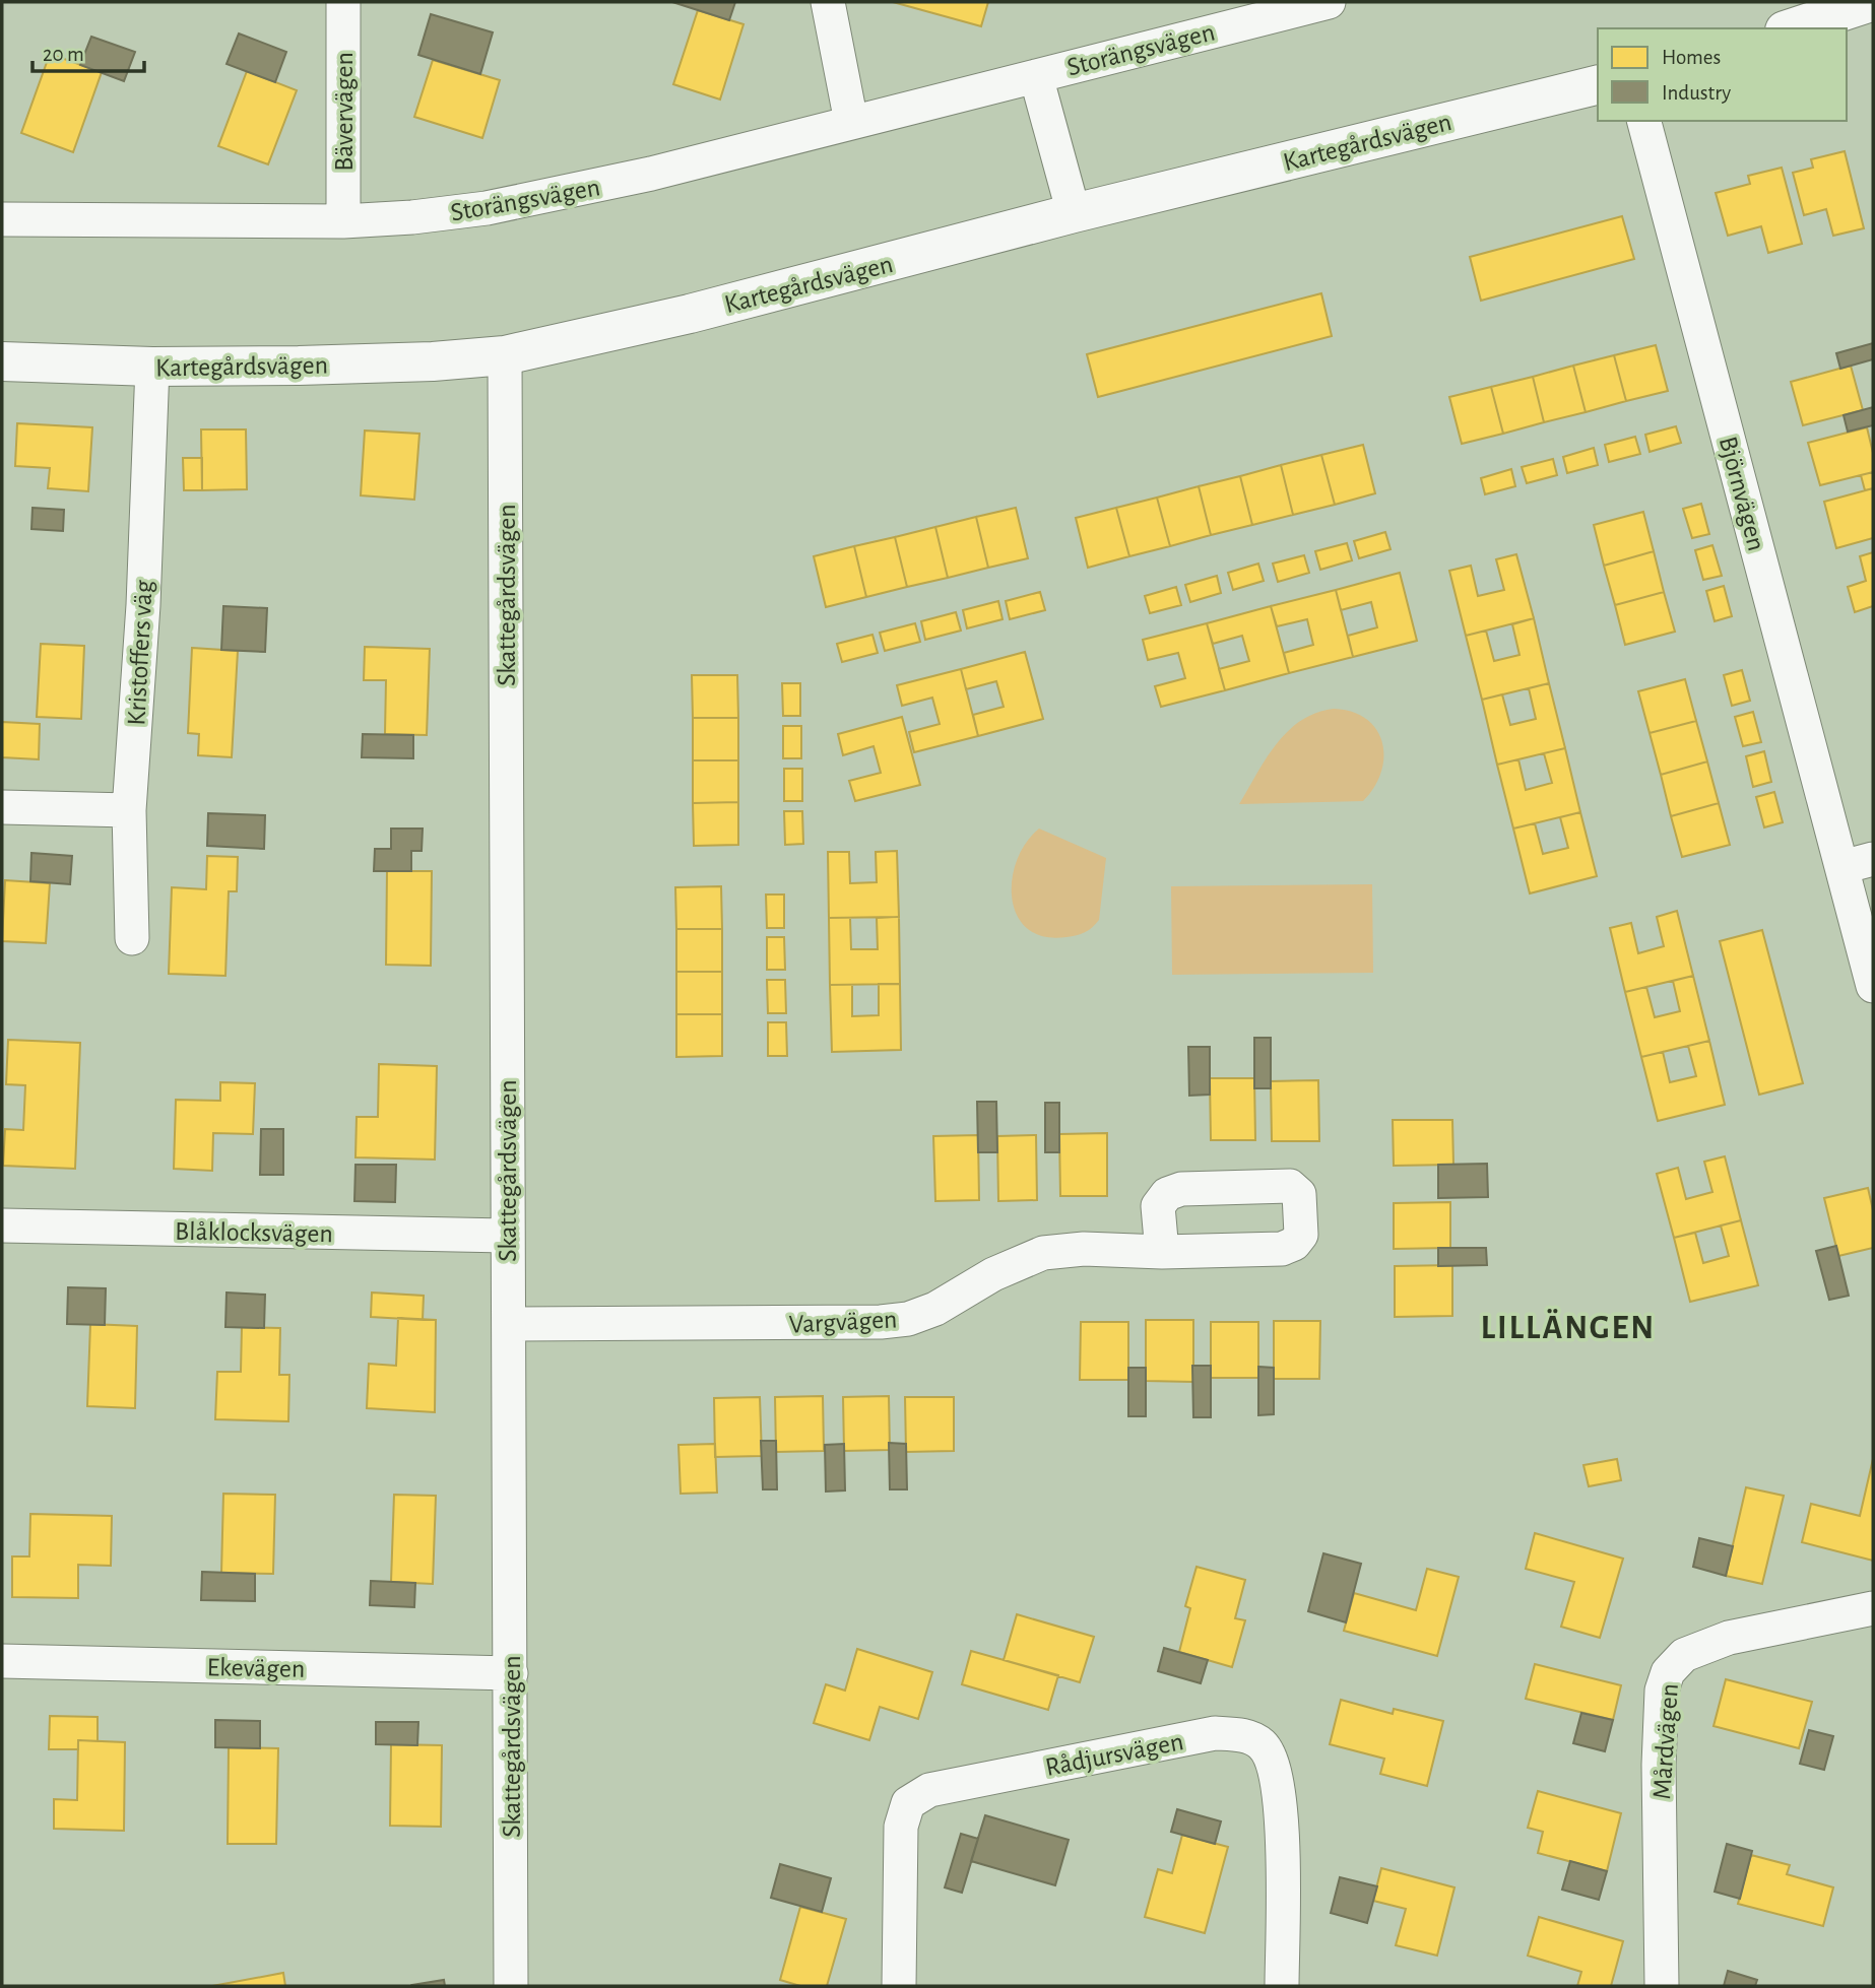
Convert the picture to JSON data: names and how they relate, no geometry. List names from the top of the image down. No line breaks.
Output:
{"streets":{"street":["Storängsvägen","Bävervägen","Kartegårdsvägen","Björnvägen","Skattegårdsvägen","Kristoffers väg","Blåklocksvägen","Vargvägen","Ekevägen","Mårdvägen","Rådjursvägen"]},"crossings":[["Storängsvägen","Bävervägen"],["Storängsvägen","Kartegårdsvägen"],["Kartegårdsvägen","Skattegårdsvägen"],["Kartegårdsvägen","Kristoffers väg"],["Skattegårdsvägen","Blåklocksvägen"],["Skattegårdsvägen","Vargvägen"],["Skattegårdsvägen","Ekevägen"]],"districts":["LILLÄNGEN"],"legend":["Homes","Industry"],"scale_bar":"20 m"}
